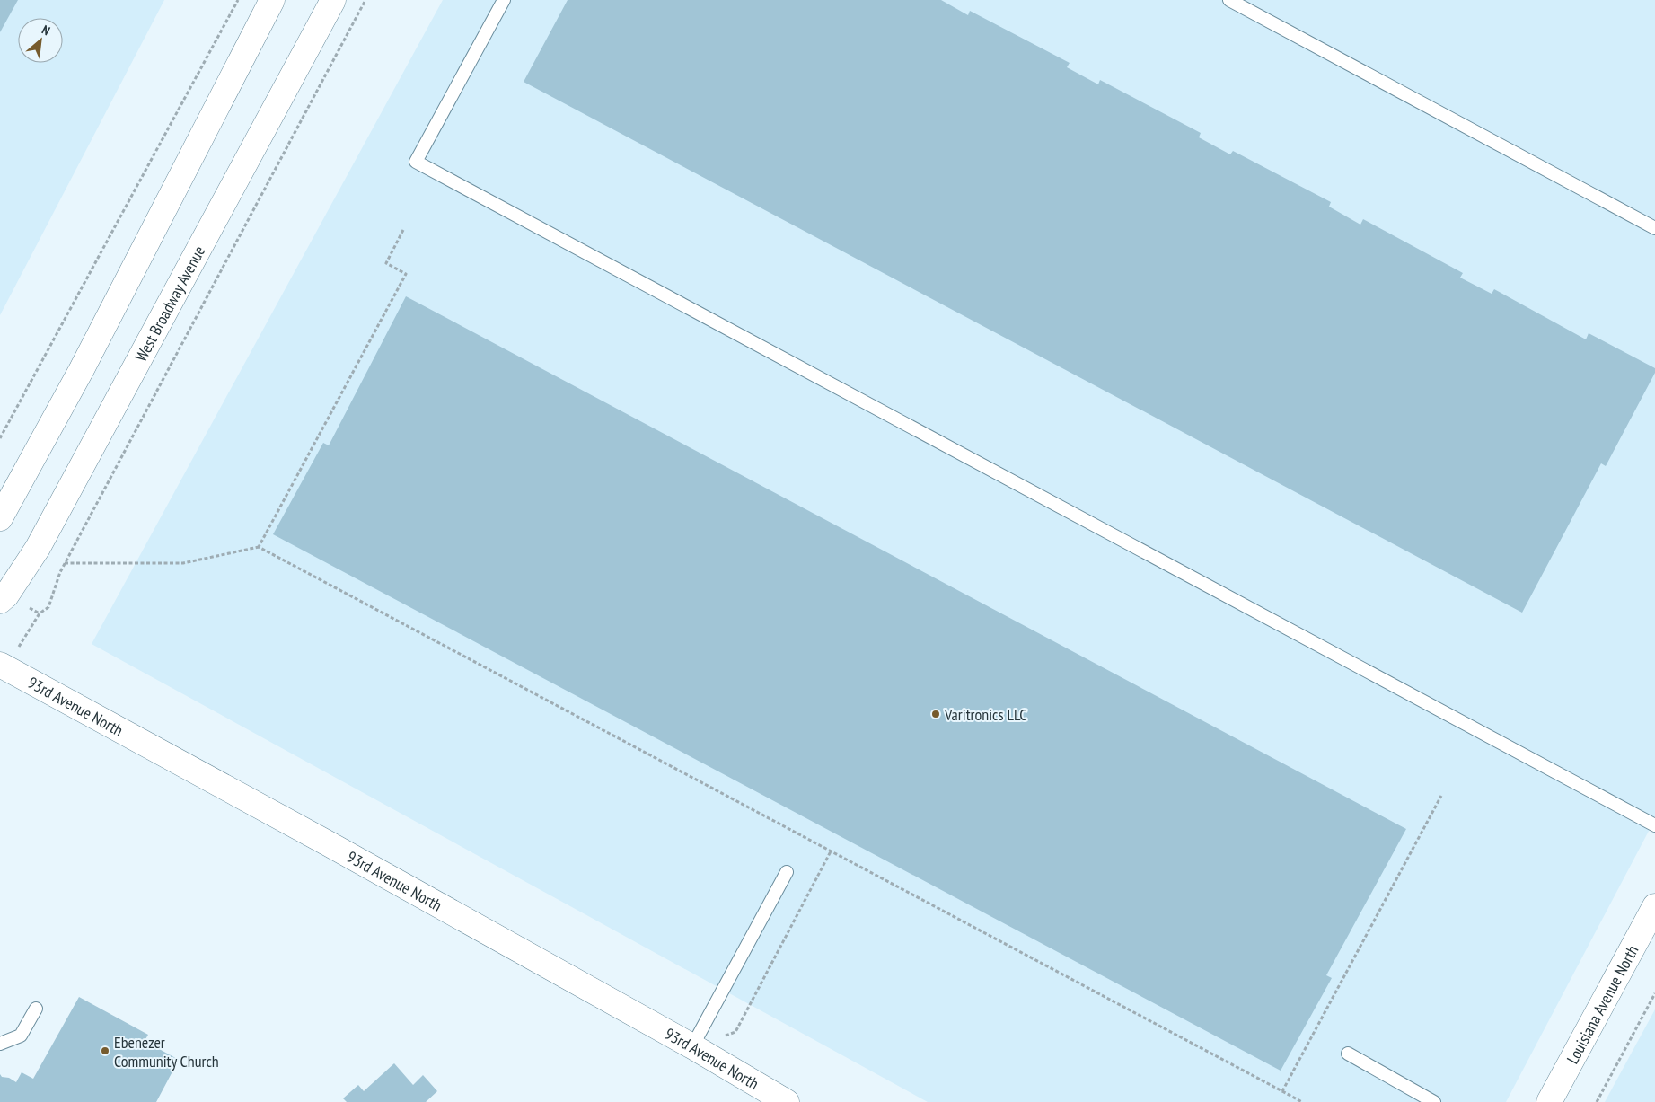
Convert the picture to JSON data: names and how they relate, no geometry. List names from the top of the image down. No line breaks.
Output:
{"streets":{"main road":["West Broadway Avenue","93rd Avenue North","Louisiana Avenue North"]},"places":["Varitronics LLC","Ebenezer Community Church"],"north":"top right"}
